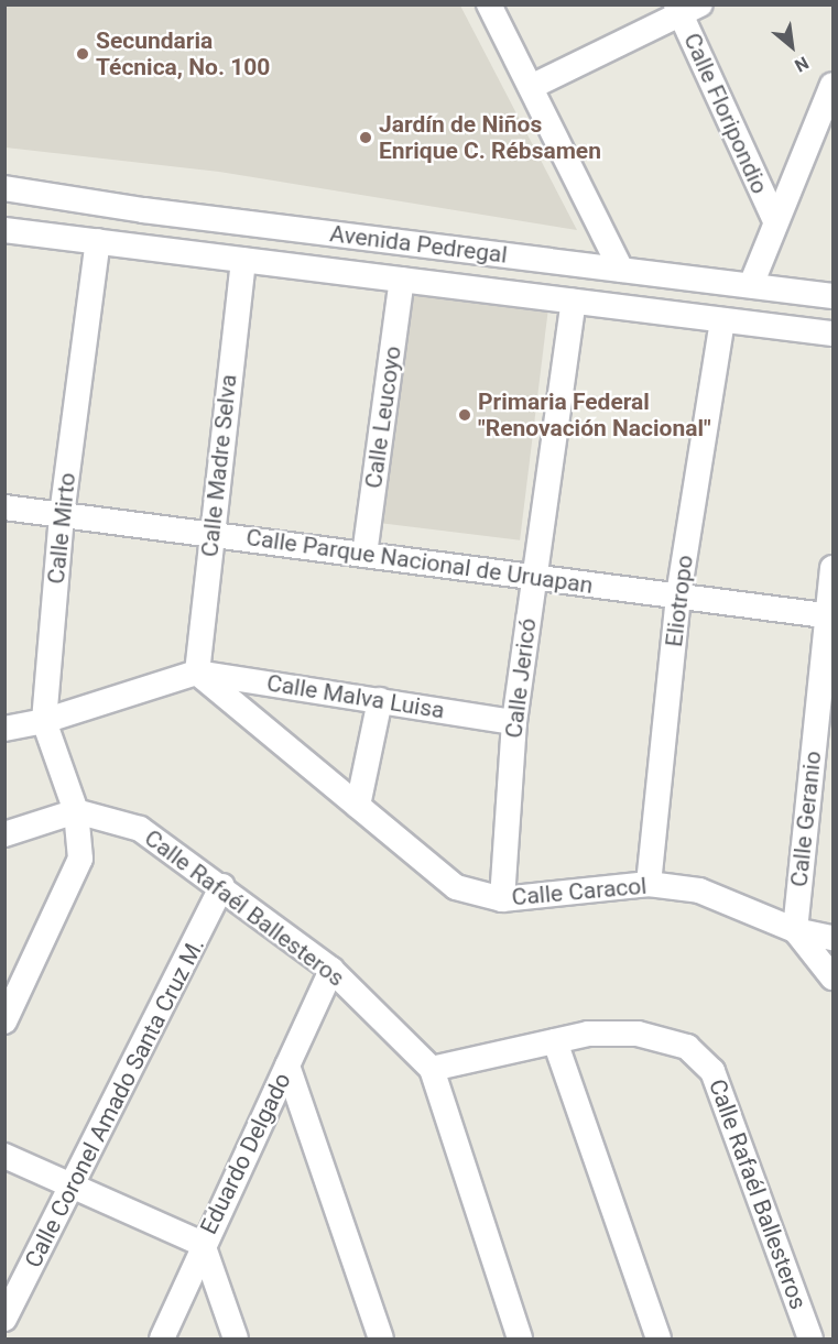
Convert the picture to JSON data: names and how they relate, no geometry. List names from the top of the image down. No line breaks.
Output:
{"streets":{"street":["Calle Floripondio","Avenida Pedregal","Calle Leucoyo","Calle Madre Selva","Calle Mirto","Calle Parque Nacional de Uruapan","Eliotropo","Calle Jericó","Calle Malva Luisa","Calle Geranio","Calle Caracol","Calle Rafaél Ballesteros","Calle Coronel Amado Santa Cruz M.","Eduardo Delgado"]},"crossings":[["Avenida Pedregal","Calle Leucoyo"],["Avenida Pedregal","Calle Madre Selva"],["Avenida Pedregal","Calle Mirto"],["Avenida Pedregal","Eliotropo"],["Avenida Pedregal","Calle Jericó"],["Calle Leucoyo","Calle Parque Nacional de Uruapan"],["Calle Madre Selva","Calle Parque Nacional de Uruapan"],["Calle Madre Selva","Calle Malva Luisa"],["Calle Madre Selva","Calle Caracol"],["Calle Mirto","Calle Parque Nacional de Uruapan"],["Calle Mirto","Calle Rafaél Ballesteros"],["Calle Parque Nacional de Uruapan","Eliotropo"],["Calle Parque Nacional de Uruapan","Calle Jericó"],["Calle Parque Nacional de Uruapan","Calle Geranio"],["Eliotropo","Calle Caracol"],["Calle Jericó","Calle Malva Luisa"],["Calle Jericó","Calle Caracol"],["Calle Malva Luisa","Calle Caracol"],["Calle Geranio","Calle Caracol"],["Calle Rafaél Ballesteros","Calle Coronel Amado Santa Cruz M."],["Calle Rafaél Ballesteros","Eduardo Delgado"]],"places":["Secundaria Técnica, No. 100","Jardín de Niños Enrique C. Rébsamen","Primaria Federal \"Renovación Nacional\""],"north":"bottom right"}
